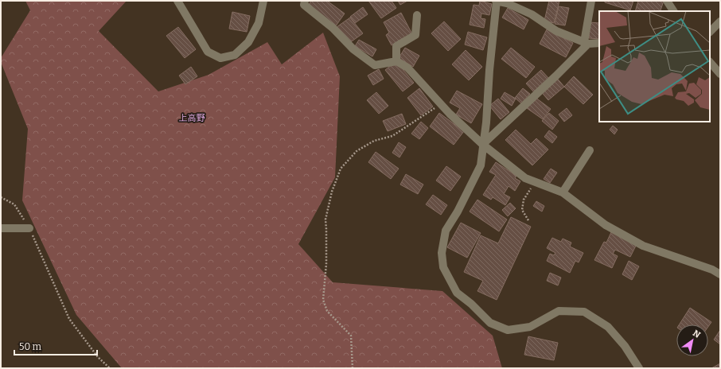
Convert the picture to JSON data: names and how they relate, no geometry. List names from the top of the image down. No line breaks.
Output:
{"districts":["上高野"],"scale_bar":"50 m","north":"top right"}
